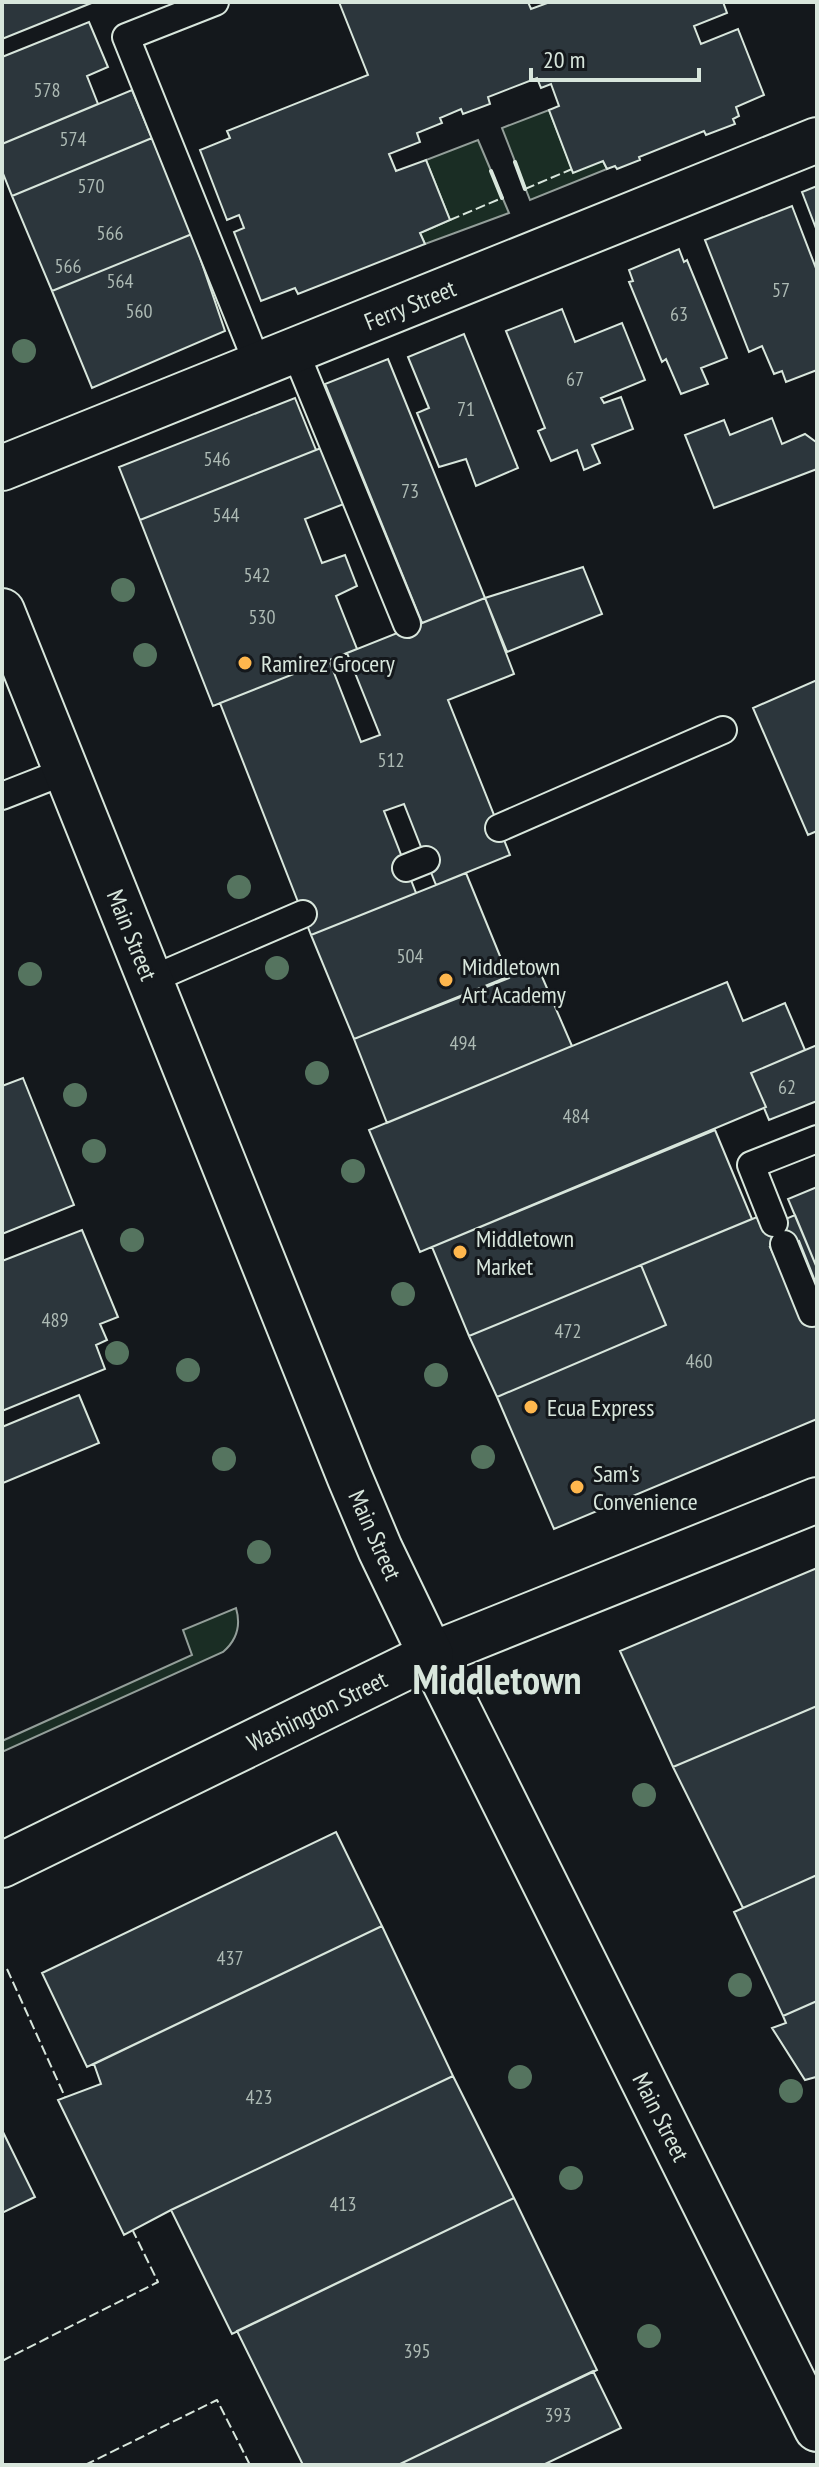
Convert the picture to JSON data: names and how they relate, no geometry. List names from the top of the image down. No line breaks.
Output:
{"streets":{"main road":["Ferry Street","Main Street","Washington Street"]},"crossings":[["Main Street","Washington Street"]],"districts":["Middletown"],"places":["Ramirez Grocery","Middletown Art Academy","Middletown Market","Ecua Express","Sam's Convenience"],"house_numbers":["578","574","570","566","566","564","57","560","63","67","71","546","73","544","542","530","512","504","494","62","484","489","472","460","437","423","413","395","393"],"scale_bar":"20 m"}
